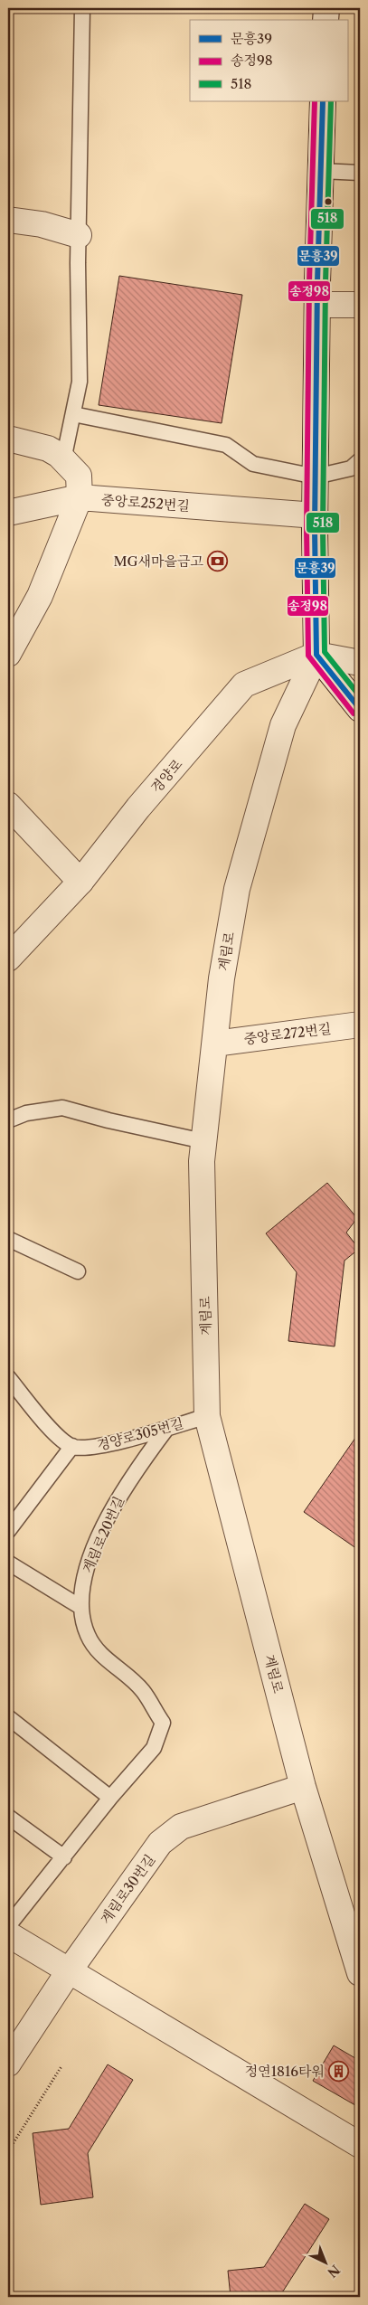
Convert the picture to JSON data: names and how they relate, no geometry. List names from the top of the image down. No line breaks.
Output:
{"streets":{"street":["중앙로252번길","경양로","계림로","중앙로272번길","계림로30번길"],"lane":["경양로305번길","계림로20번길"]},"crossings":[["경양로","계림로"],["계림로","중앙로272번길"],["계림로","경양로305번길"],["계림로","계림로30번길"],["경양로305번길","계림로20번길"]],"places":{"bank":["MG새마을금고"],"building":["정연1816타워"]},"lines":["transit line 문흥39","transit line 송정98","transit line 518"],"legend":["문흥39","송정98","518"],"north":"bottom right"}
